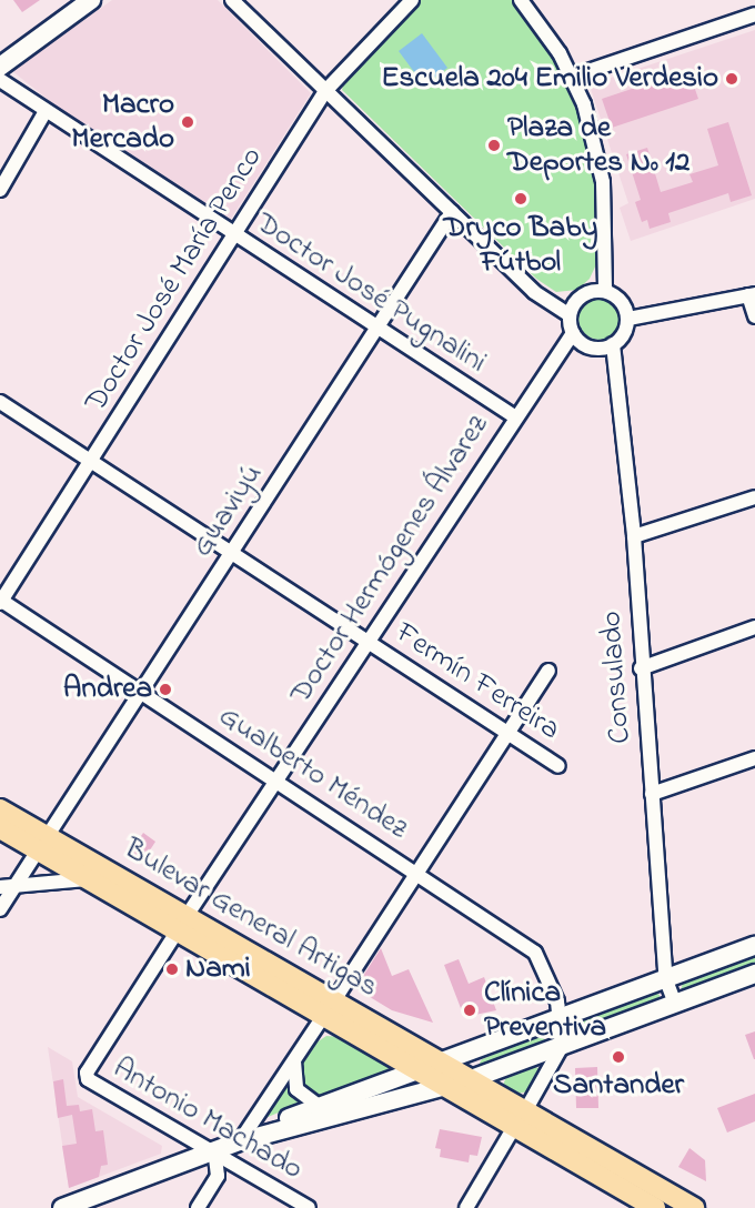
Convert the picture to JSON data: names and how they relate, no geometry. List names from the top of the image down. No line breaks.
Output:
{"streets":{"main road":["Bulevar General Artigas"],"street":["Doctor José María Penco","Doctor José Pugnalini","Guaviyú","Doctor Hermógenes Álvarez","Consulado","Fermín Ferreira","Gualberto Méndez","Antonio Machado"]},"crossings":[["Doctor José María Penco","Doctor José Pugnalini"],["Doctor José María Penco","Fermín Ferreira"],["Doctor José María Penco","Gualberto Méndez"],["Doctor José Pugnalini","Guaviyú"],["Doctor José Pugnalini","Doctor Hermógenes Álvarez"],["Guaviyú","Fermín Ferreira"],["Guaviyú","Gualberto Méndez"],["Guaviyú","Bulevar General Artigas"],["Doctor Hermógenes Álvarez","Consulado"],["Doctor Hermógenes Álvarez","Fermín Ferreira"],["Doctor Hermógenes Álvarez","Gualberto Méndez"],["Doctor Hermógenes Álvarez","Bulevar General Artigas"],["Doctor Hermógenes Álvarez","Antonio Machado"]],"places":["Escuela 204 Emilio Verdesio","Macro Mercado","Plaza de Deportes Nº 12","Dryco Baby Fútbol","Andrea","Nami","Clínica Preventiva","Santander"]}
